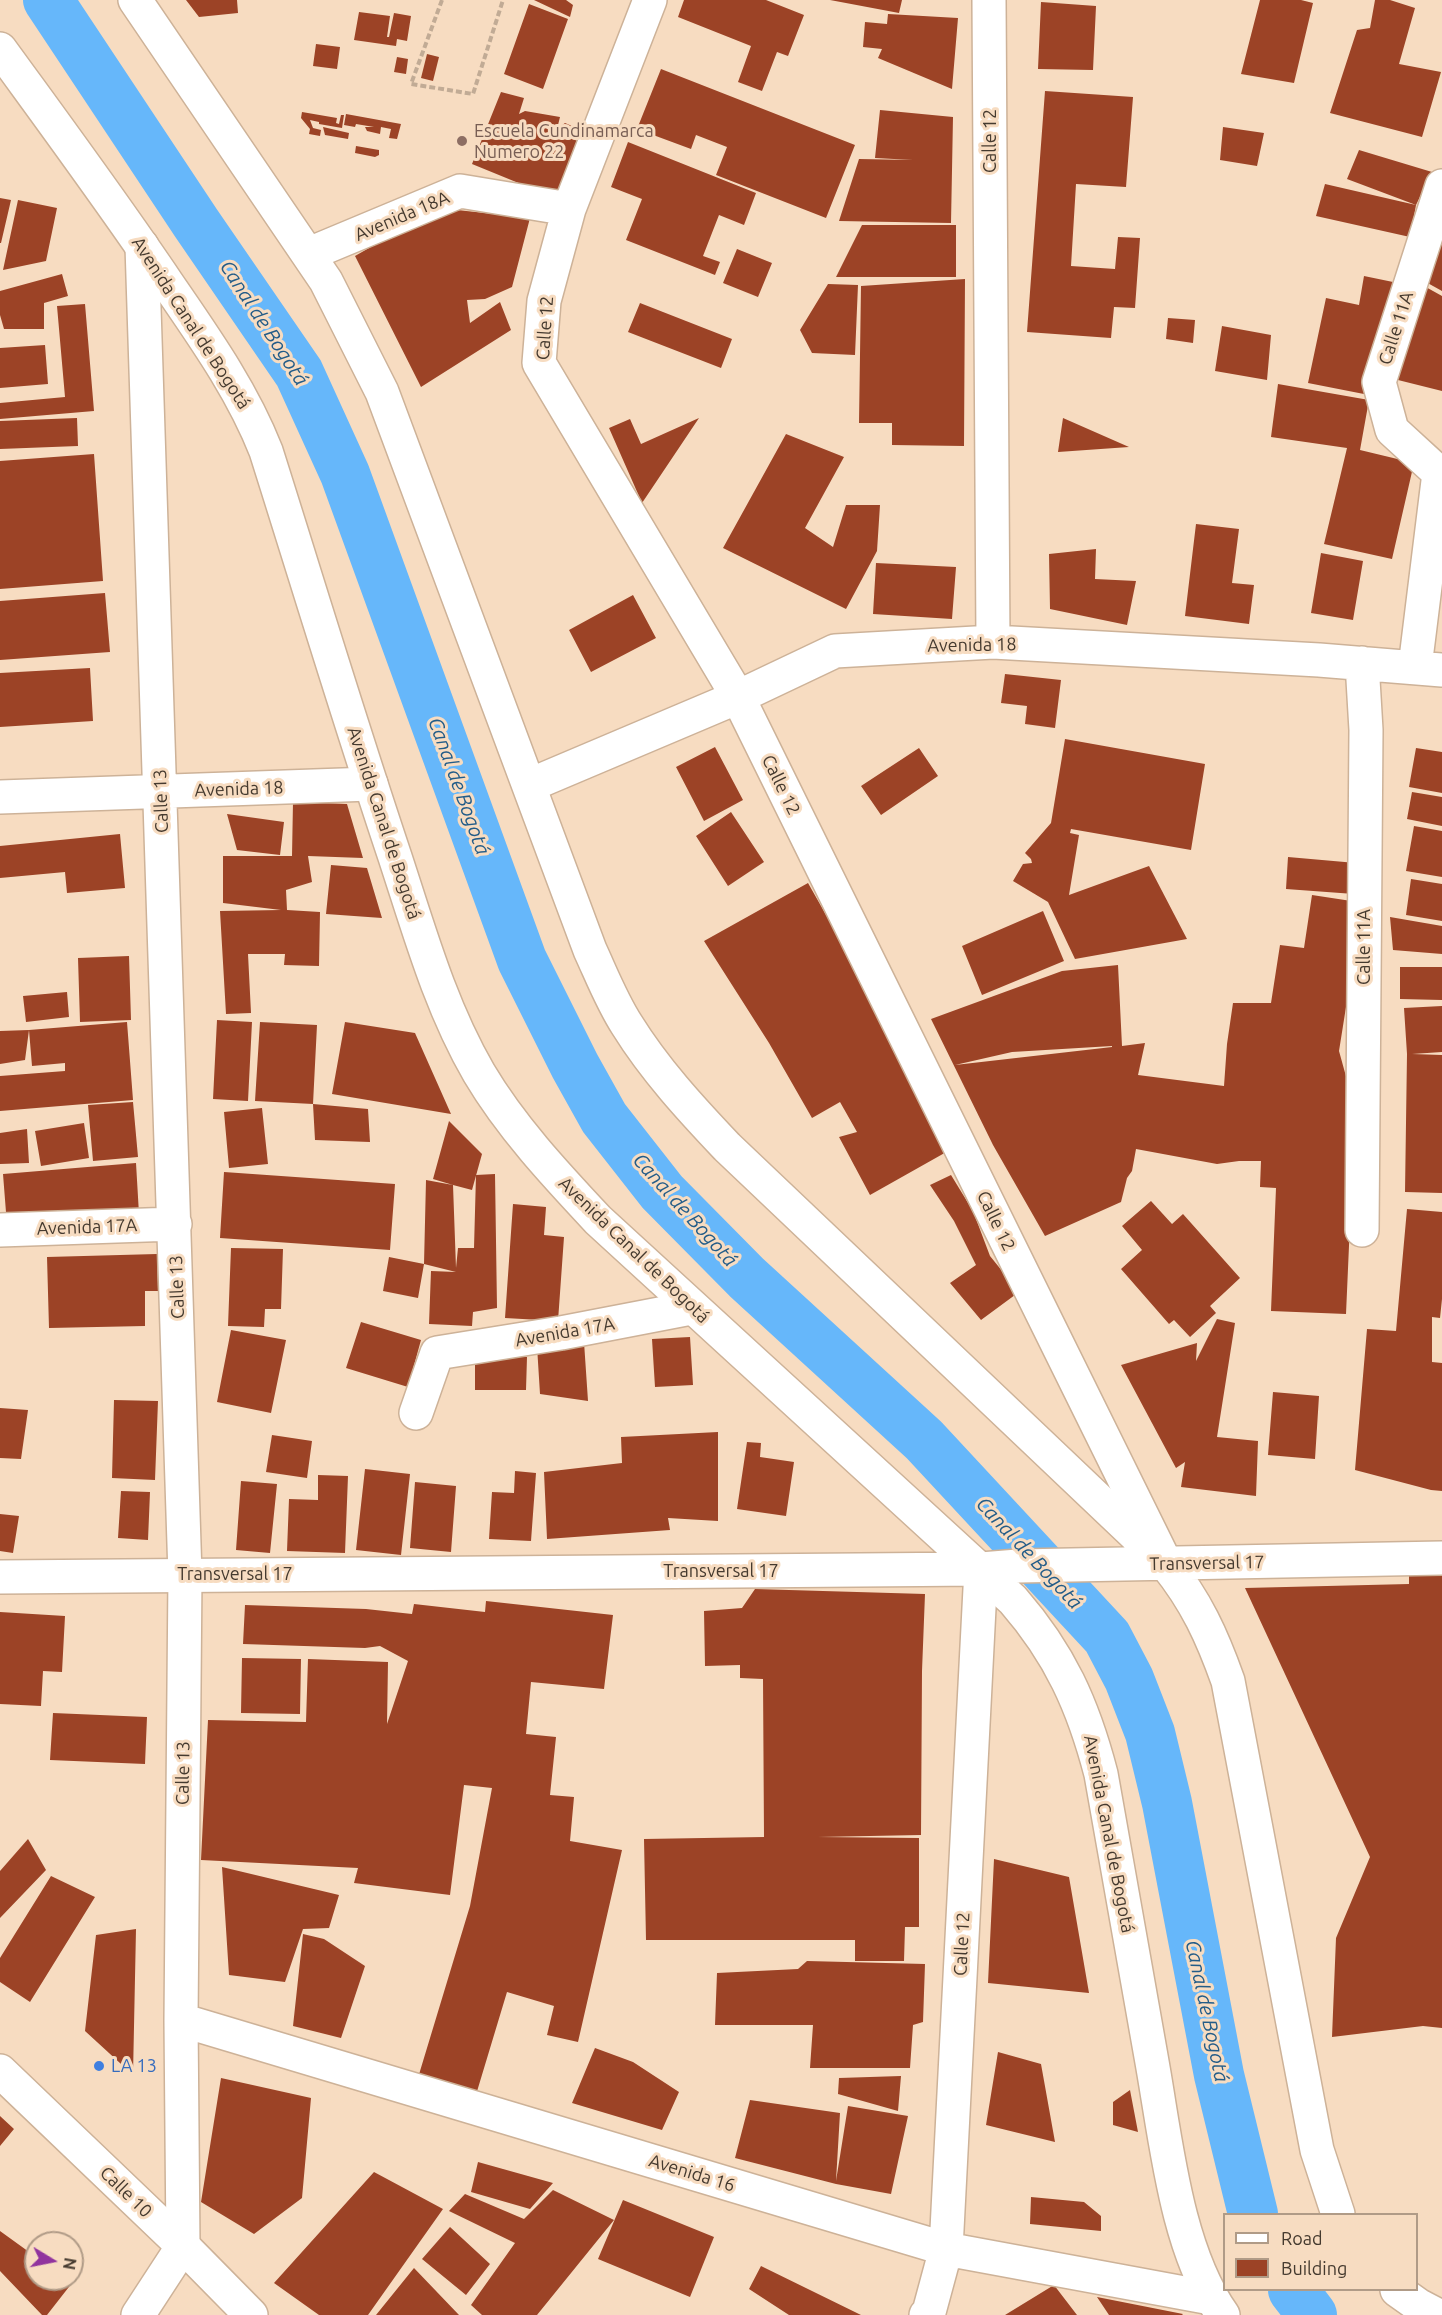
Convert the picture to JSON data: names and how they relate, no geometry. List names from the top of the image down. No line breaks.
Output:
{"streets":{"street":["Calle 12","Avenida 18A","Avenida Canal de Bogotá","Calle 11A","Avenida 18","Calle 13","Avenida 17A","Transversal 17","Avenida 16","Calle 10"]},"crossings":[["Calle 12","Avenida 18A"],["Calle 12","Avenida Canal de Bogotá"],["Calle 12","Avenida 18"],["Calle 12","Transversal 17"],["Calle 12","Avenida 16"],["Avenida Canal de Bogotá","Avenida 18"],["Avenida Canal de Bogotá","Calle 13"],["Avenida Canal de Bogotá","Avenida 17A"],["Avenida Canal de Bogotá","Transversal 17"],["Avenida Canal de Bogotá","Avenida 16"],["Calle 11A","Avenida 18"],["Avenida 18","Calle 13"],["Calle 13","Avenida 17A"],["Calle 13","Transversal 17"],["Calle 13","Avenida 16"],["Calle 13","Calle 10"]],"water":["Canal de Bogotá"],"places":["Escuela Cundinamarca Numero 22","LA 13"],"legend":["Road","Building"],"north":"right"}
